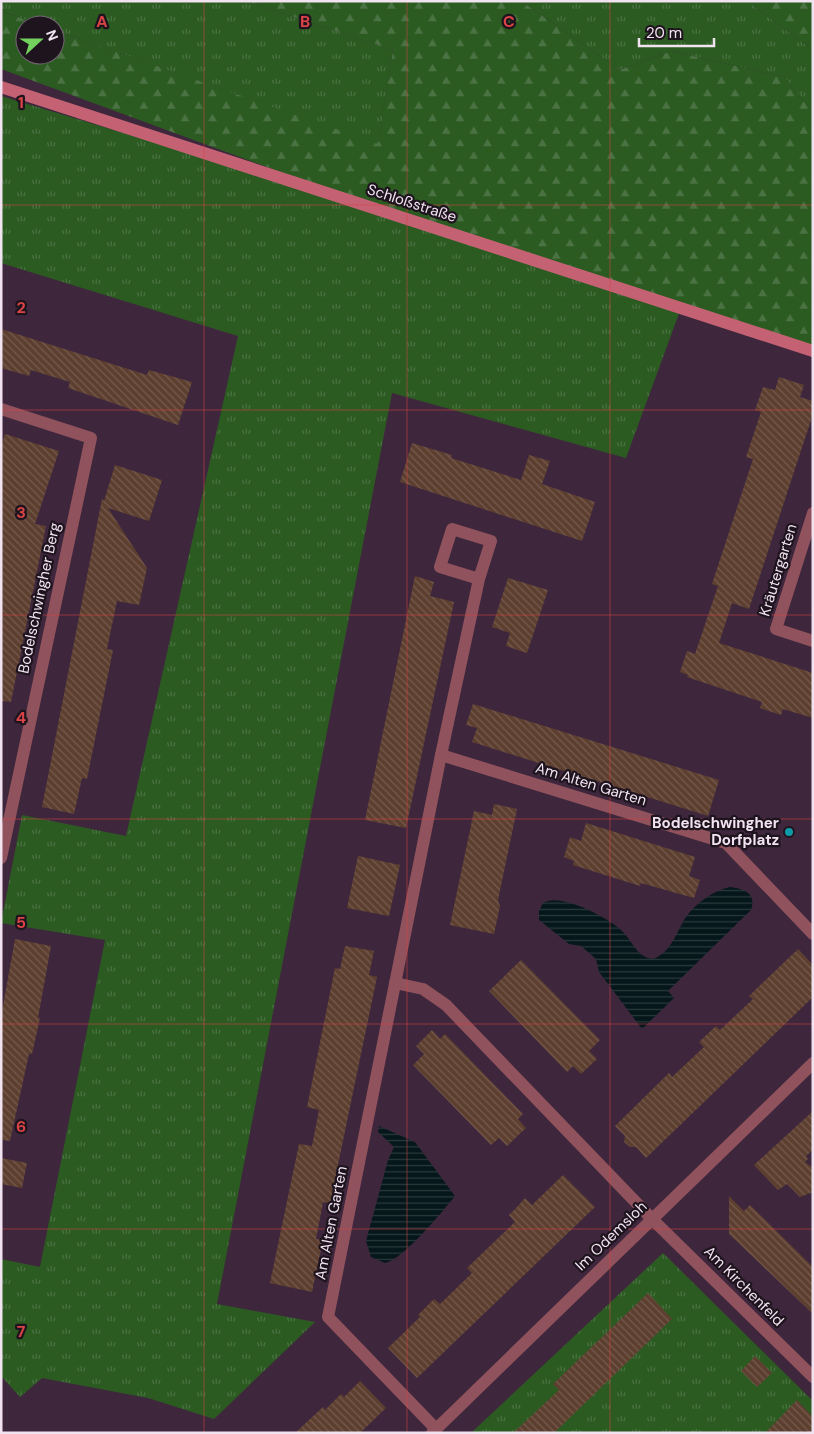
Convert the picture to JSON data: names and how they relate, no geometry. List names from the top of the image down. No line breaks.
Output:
{"streets":{"street":["Schloßstraße","Kräutergarten","Bodelschwingher Berg","Am Alten Garten","Im Odemsloh","Am Kirchenfeld"]},"crossings":[["Am Alten Garten","Im Odemsloh"],["Im Odemsloh","Am Kirchenfeld"]],"places":["Bodelschwingher Dorfplatz"],"scale_bar":"20 m","north":"right","grid":{"columns":["A","B","C"],"rows":["1","2","3","4","5","6","7"]}}
